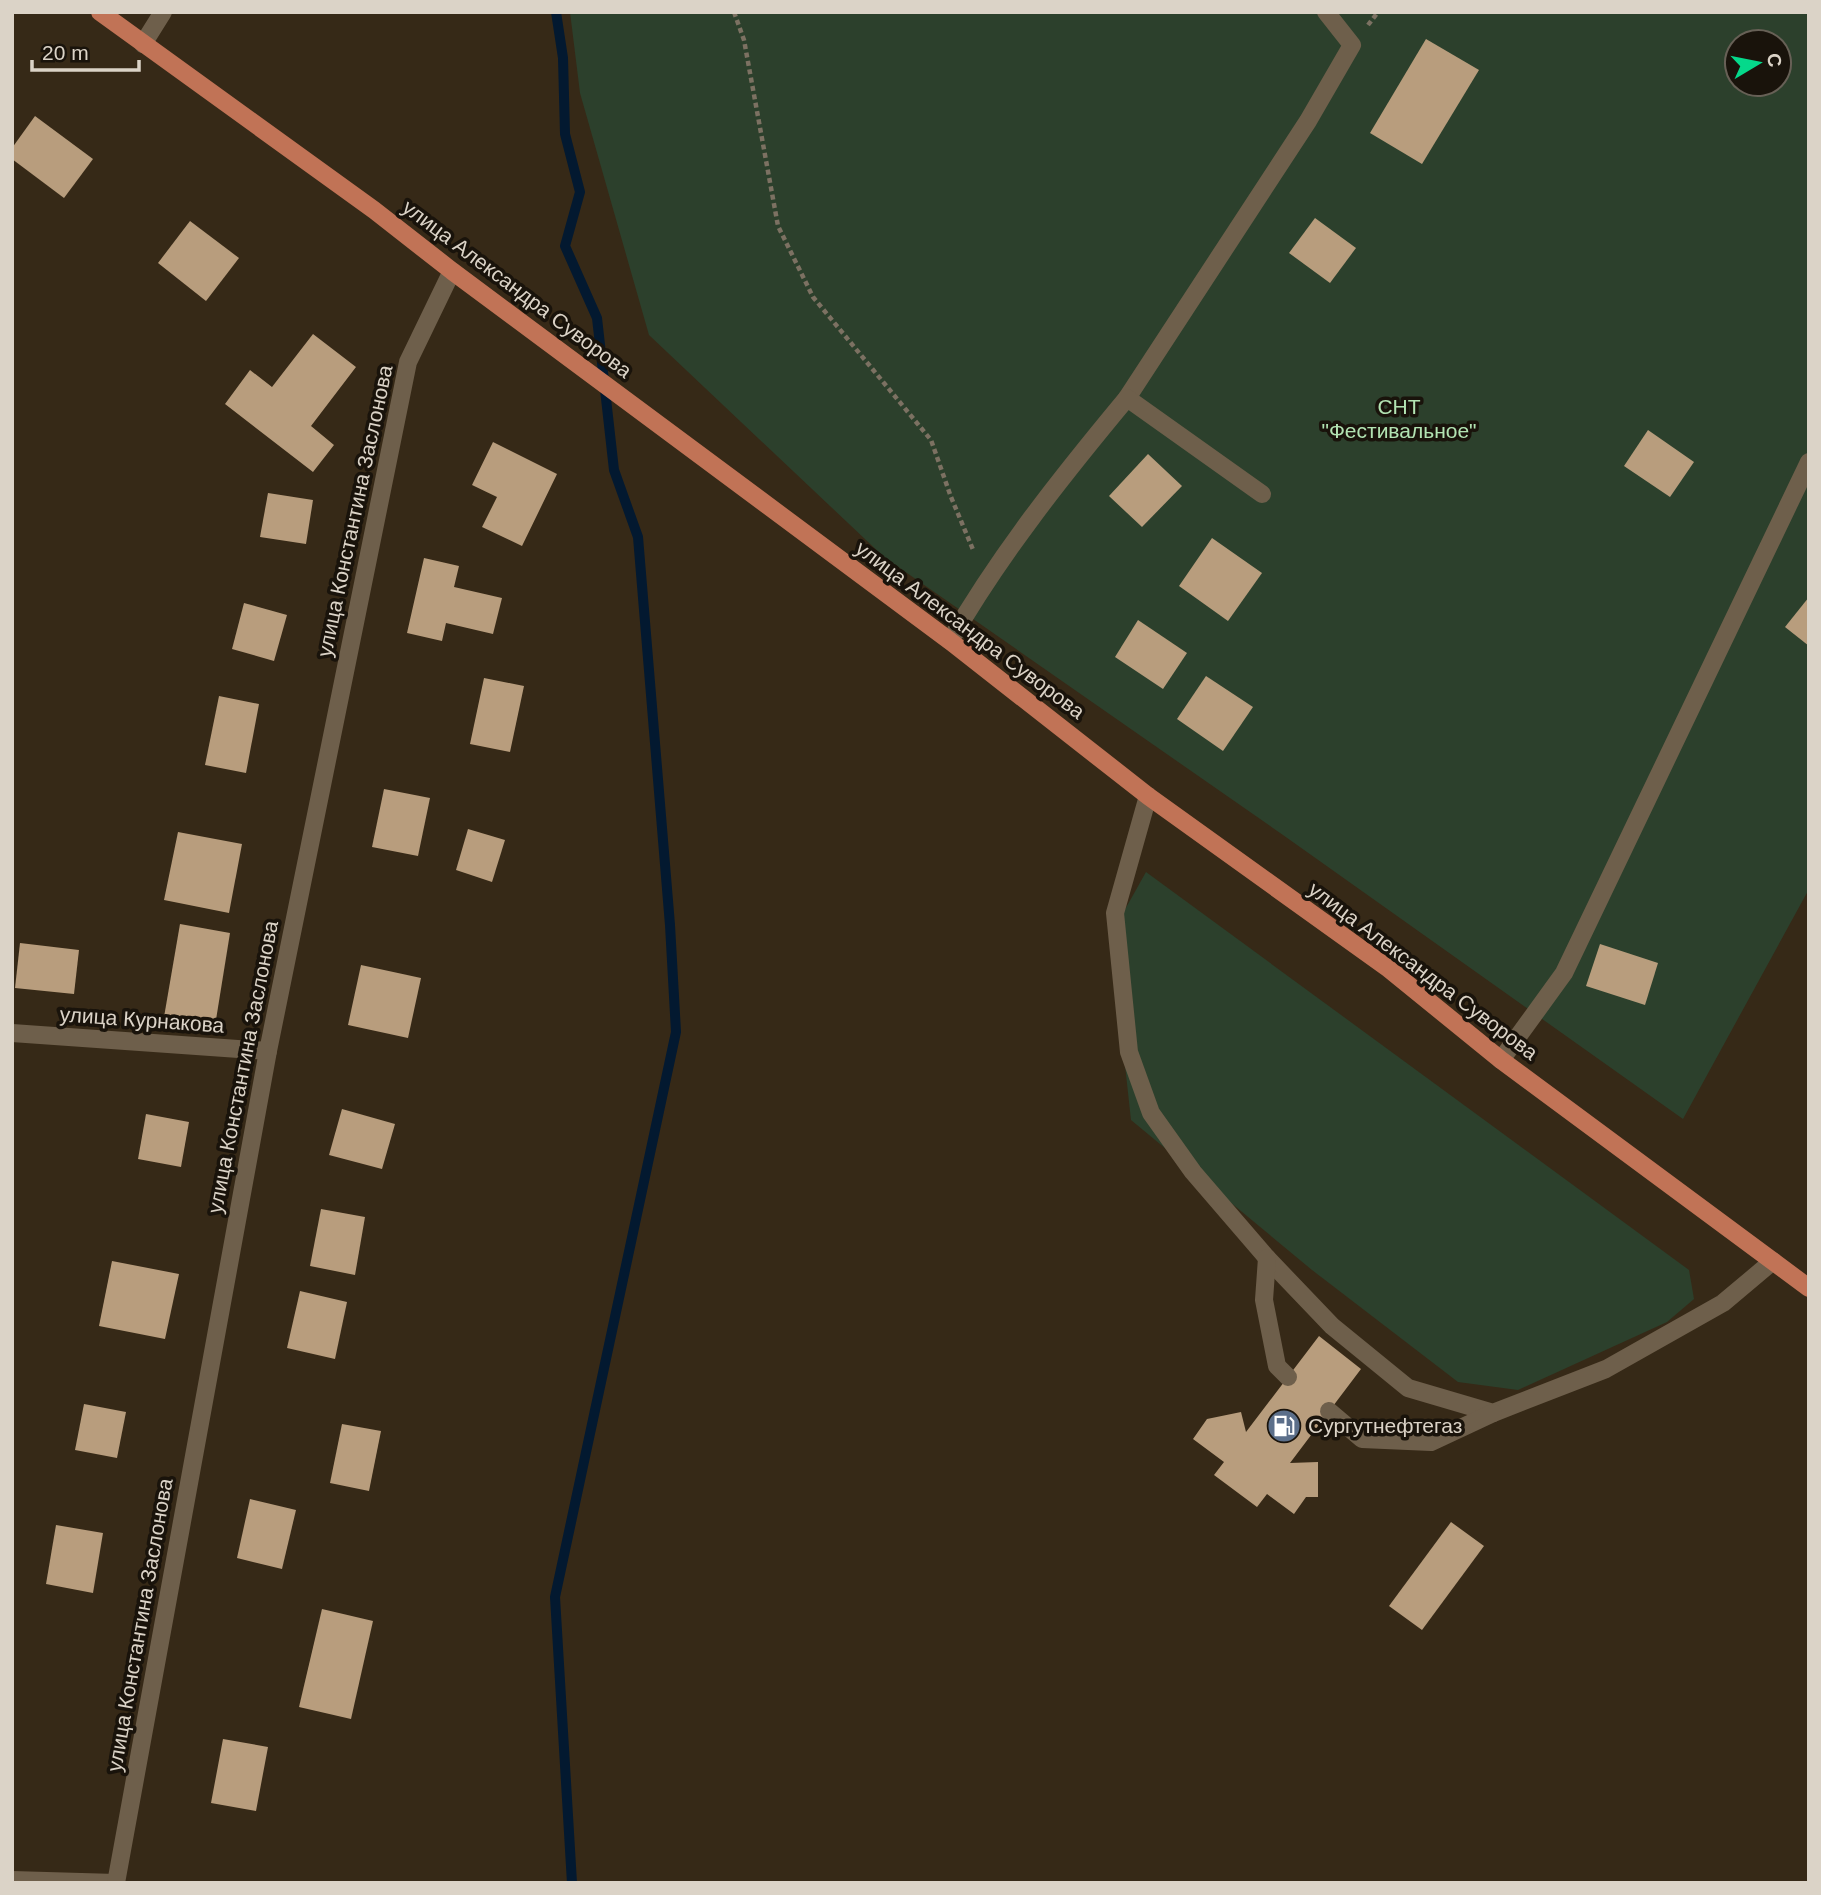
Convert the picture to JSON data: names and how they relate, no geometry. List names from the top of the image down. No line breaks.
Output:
{"streets":{"main road":["улица Александра Суворова"],"street":["улица Константина Заслонова","улица Курнакова"]},"crossings":[["улица Александра Суворова","улица Константина Заслонова"],["улица Константина Заслонова","улица Курнакова"]],"parks":["СНТ \"Фестивальное\""],"places":{"fuel station":["Сургутнефтегаз"]},"scale_bar":"20 m","north":"right"}
